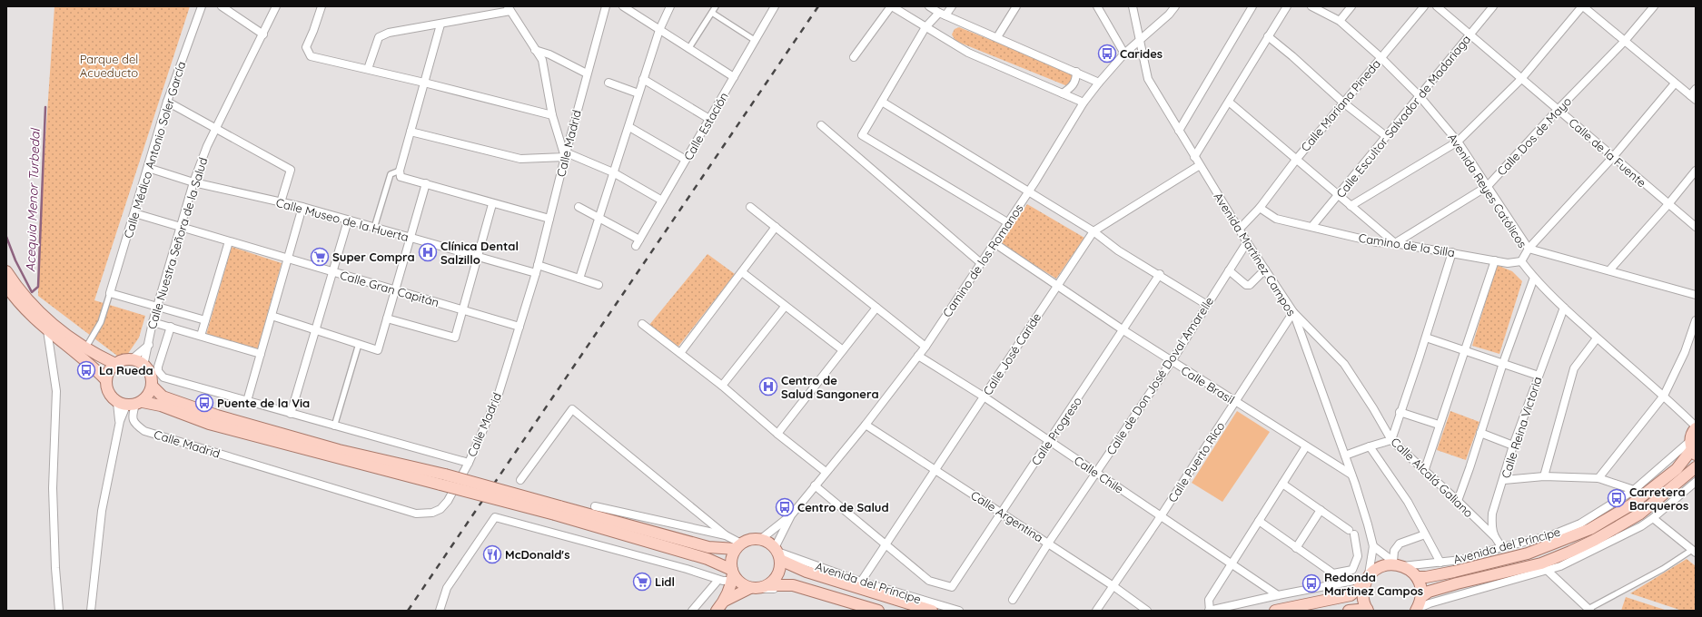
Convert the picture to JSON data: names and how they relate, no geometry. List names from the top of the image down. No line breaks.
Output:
{"streets":{"main road":["Avenida del Príncipe"],"street":["Calle Mariana Pineda","Calle Escultor Salvador de Madariaga","Calle Estación","Calle Dos de Mayo","Calle Madrid","Calle Médico Antonio Soler García","Calle de la Fuente","Avenida Reyes Católicos","Calle Museo de la Huerta","Calle Nuestra Señora de la Salud","Camino de la Silla","Avenida Martínez Campos","Camino de los Romanos","Calle Gran Capitán","Calle José Caride","Calle de Don José Doval Amarelle","Calle Brasil","Calle Reina Victoria","Calle Progreso","Calle Puerto Rico","Calle Chile","Calle Alcalá Galiano","Calle Argentina"]},"crossings":[["Calle Mariana Pineda","Avenida Reyes Católicos"],["Calle Mariana Pineda","Camino de la Silla"],["Calle Escultor Salvador de Madariaga","Calle de la Fuente"],["Calle Escultor Salvador de Madariaga","Avenida Reyes Católicos"],["Calle Escultor Salvador de Madariaga","Camino de la Silla"],["Calle Dos de Mayo","Calle de la Fuente"],["Calle Dos de Mayo","Avenida Reyes Católicos"],["Calle Dos de Mayo","Camino de la Silla"],["Calle Madrid","Calle Museo de la Huerta"],["Calle Madrid","Calle Nuestra Señora de la Salud"],["Calle Madrid","Calle Gran Capitán"],["Calle Médico Antonio Soler García","Calle Museo de la Huerta"],["Calle Médico Antonio Soler García","Calle Gran Capitán"],["Avenida Reyes Católicos","Camino de la Silla"],["Avenida Reyes Católicos","Calle Reina Victoria"],["Calle Museo de la Huerta","Calle Nuestra Señora de la Salud"],["Calle Nuestra Señora de la Salud","Calle Gran Capitán"],["Avenida Martínez Campos","Camino de los Romanos"],["Avenida Martínez Campos","Calle José Caride"],["Avenida Martínez Campos","Calle de Don José Doval Amarelle"],["Avenida Martínez Campos","Calle Brasil"],["Avenida Martínez Campos","Calle Puerto Rico"],["Avenida Martínez Campos","Calle Alcalá Galiano"],["Camino de los Romanos","Calle Brasil"],["Camino de los Romanos","Calle Chile"],["Camino de los Romanos","Calle Argentina"],["Camino de los Romanos","Avenida del Príncipe"],["Calle José Caride","Calle Brasil"],["Calle José Caride","Calle Progreso"],["Calle José Caride","Calle Chile"],["Calle José Caride","Calle Argentina"],["Calle José Caride","Avenida del Príncipe"],["Calle de Don José Doval Amarelle","Calle Brasil"],["Calle de Don José Doval Amarelle","Calle Chile"],["Calle de Don José Doval Amarelle","Calle Argentina"],["Calle Brasil","Calle Progreso"],["Calle Brasil","Calle Puerto Rico"],["Calle Reina Victoria","Calle Alcalá Galiano"],["Calle Reina Victoria","Avenida del Príncipe"],["Calle Progreso","Calle Chile"],["Calle Progreso","Calle Argentina"],["Calle Puerto Rico","Calle Chile"],["Calle Puerto Rico","Calle Alcalá Galiano"],["Calle Puerto Rico","Calle Argentina"]],"water":["Acequia Menor Turbedal"],"parks":["Parque del Acueducto"],"places":{"bus stop":["Carides","La Rueda","Puente de la Via","Carretera Barqueros","Centro de Salud","Redonda Martinez Campos"],"hospital":["Clínica Dental Salzillo","Centro de Salud Sangonera"],"supermarket":["Super Compra","Lidl"],"restaurant":["McDonald's"]}}
